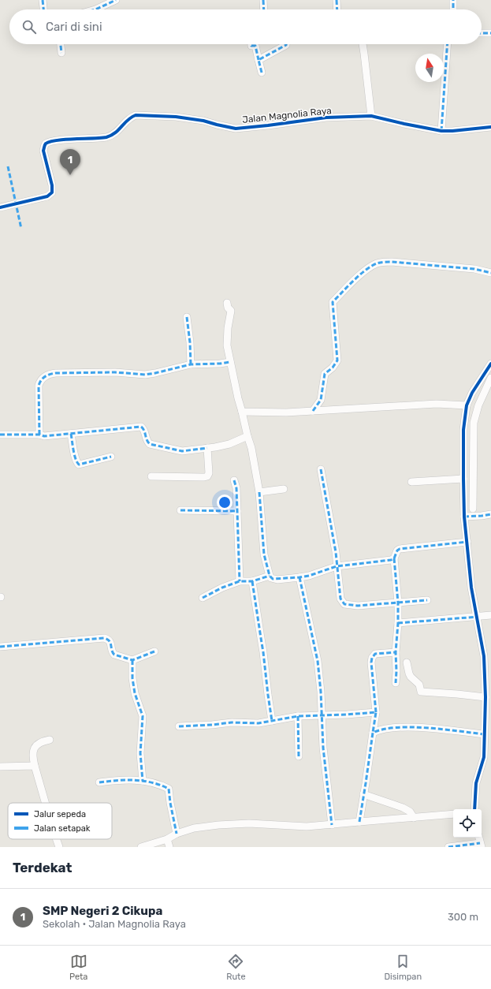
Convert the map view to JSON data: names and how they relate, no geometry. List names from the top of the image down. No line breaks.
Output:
{"streets":{"street":["Jalan Magnolia Raya"]},"legend":["Jalur sepeda","Jalan setapak"],"north":"top","page":{"search":"Cari di sini","pins":"1","heading":"Terdekat","list":[{"mark":"1","name":"SMP Negeri 2 Cikupa","note":"Sekolah · Jalan Magnolia Raya","value":"300 m"}],"nav":["Peta","Rute","Disimpan"]}}
